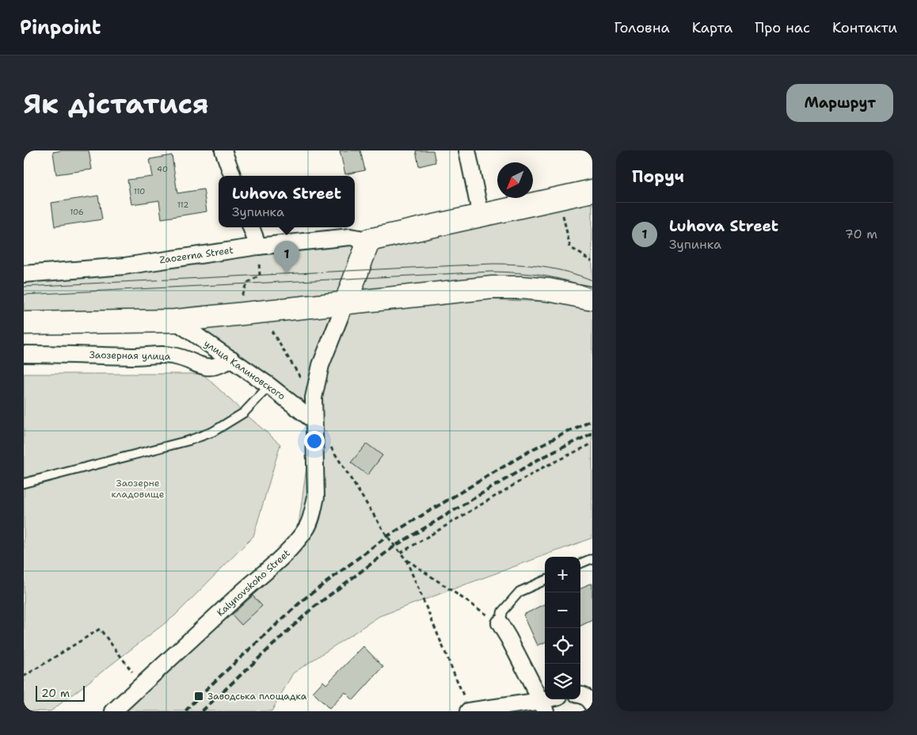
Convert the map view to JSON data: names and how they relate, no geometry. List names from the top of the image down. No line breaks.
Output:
{"streets":{"main road":["Zaozerna Street"],"street":["Заозерная улица","улица Калиновского","Kalynovskoho Street"]},"crossings":[["Заозерная улица","улица Калиновского"],["улица Калиновского","Kalynovskoho Street"]],"parks":["Заозерне кладовище"],"places":{"transit":["Заводська площадка"]},"house_numbers":["40","110","112","106"],"scale_bar":"20 m","north":"bottom left","page":{"header":"Pinpoint","nav":["Головна","Карта","Про нас","Контакти"],"buttons":"Маршрут","title":"Як дістатися","heading":"Поруч","popup":["Luhova Street","Зупинка"],"list":[{"mark":"1","name":"Luhova Street","note":"Зупинка","value":"70 m"}],"pins":"1","map_buttons":["+","−"],"scale":"20 m"}}
